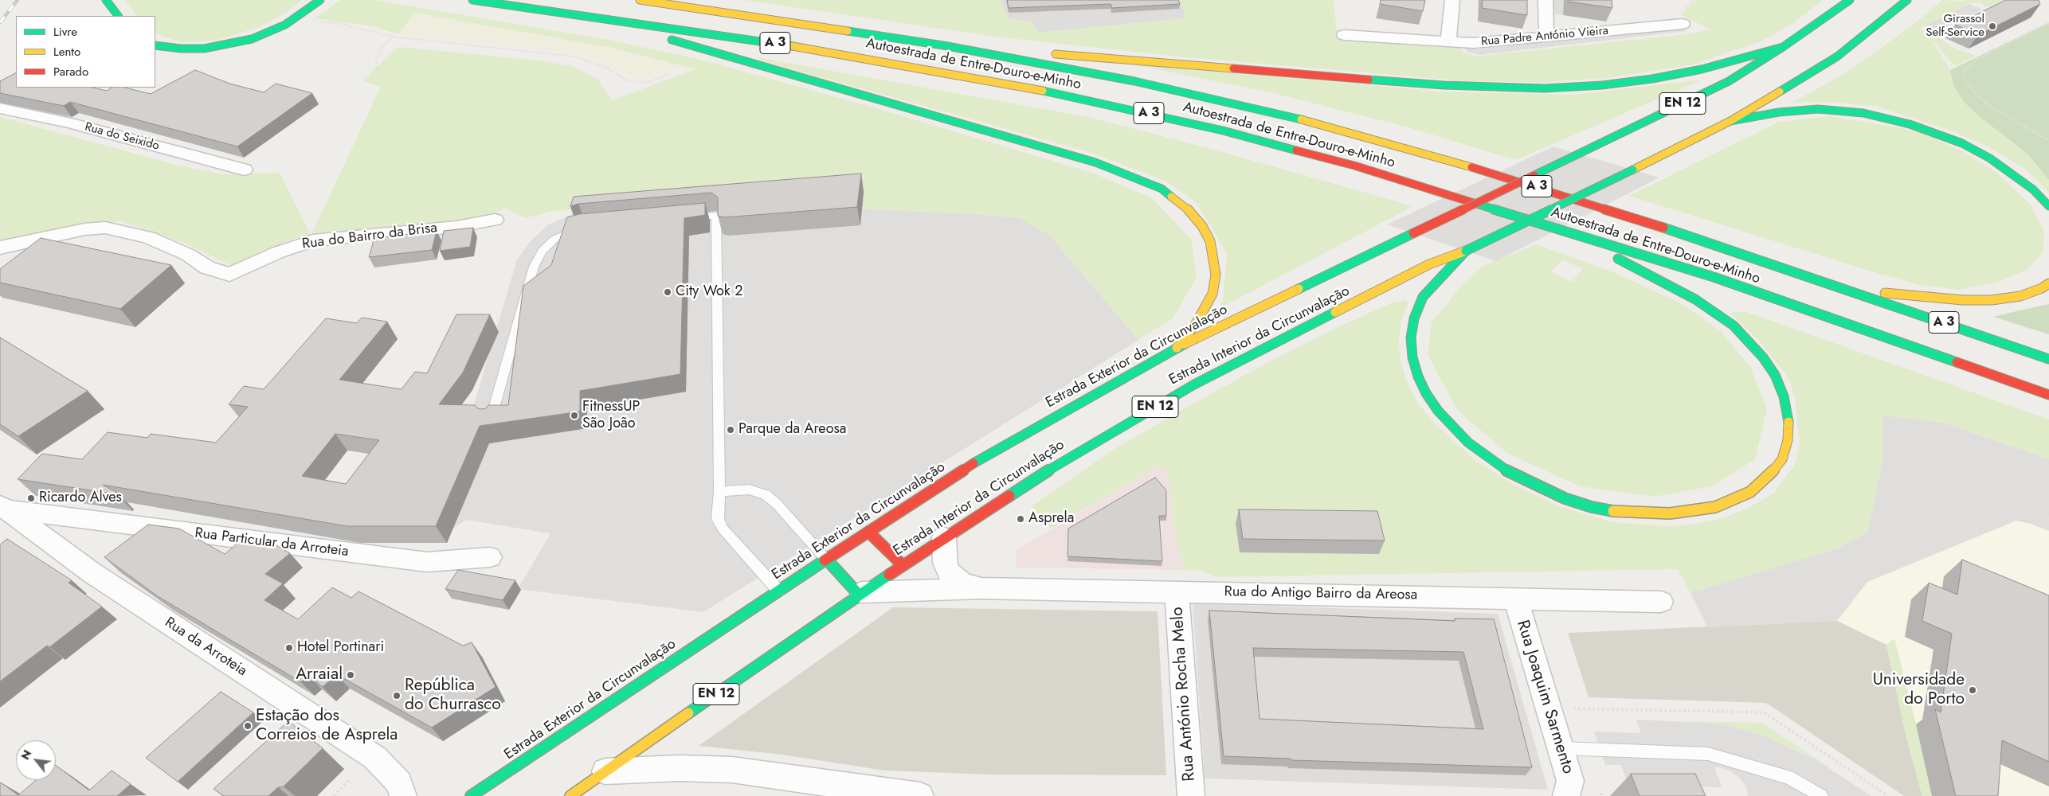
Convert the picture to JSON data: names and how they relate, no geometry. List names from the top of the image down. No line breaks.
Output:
{"streets":{"main road":["A 3","Autoestrada de Entre-Douro-e-Minho","EN 12","Estrada Interior da Circunvalação","Estrada Exterior da Circunvalação"],"street":["Rua Padre António Vieira","Rua do Seixido","Rua do Bairro da Brisa","Rua Particular da Arroteia","Rua do Antigo Bairro da Areosa","Rua da Arroteia","Rua António Rocha Melo","Rua Joaquim Sarmento"]},"crossings":[["Estrada Interior da Circunvalação","Rua do Antigo Bairro da Areosa"],["Rua Particular da Arroteia","Rua da Arroteia"],["Rua do Antigo Bairro da Areosa","Rua António Rocha Melo"],["Rua do Antigo Bairro da Areosa","Rua Joaquim Sarmento"]],"places":["Girassol Self-Service","City Wok 2","FitnessUP São João","Parque da Areosa","Ricardo Alves","Asprela","Hotel Portinari","Arraial","Universidade do Porto","República do Churrasco","Estação dos Correios de Asprela"],"legend":["Livre","Lento","Parado"],"north":"top left"}
